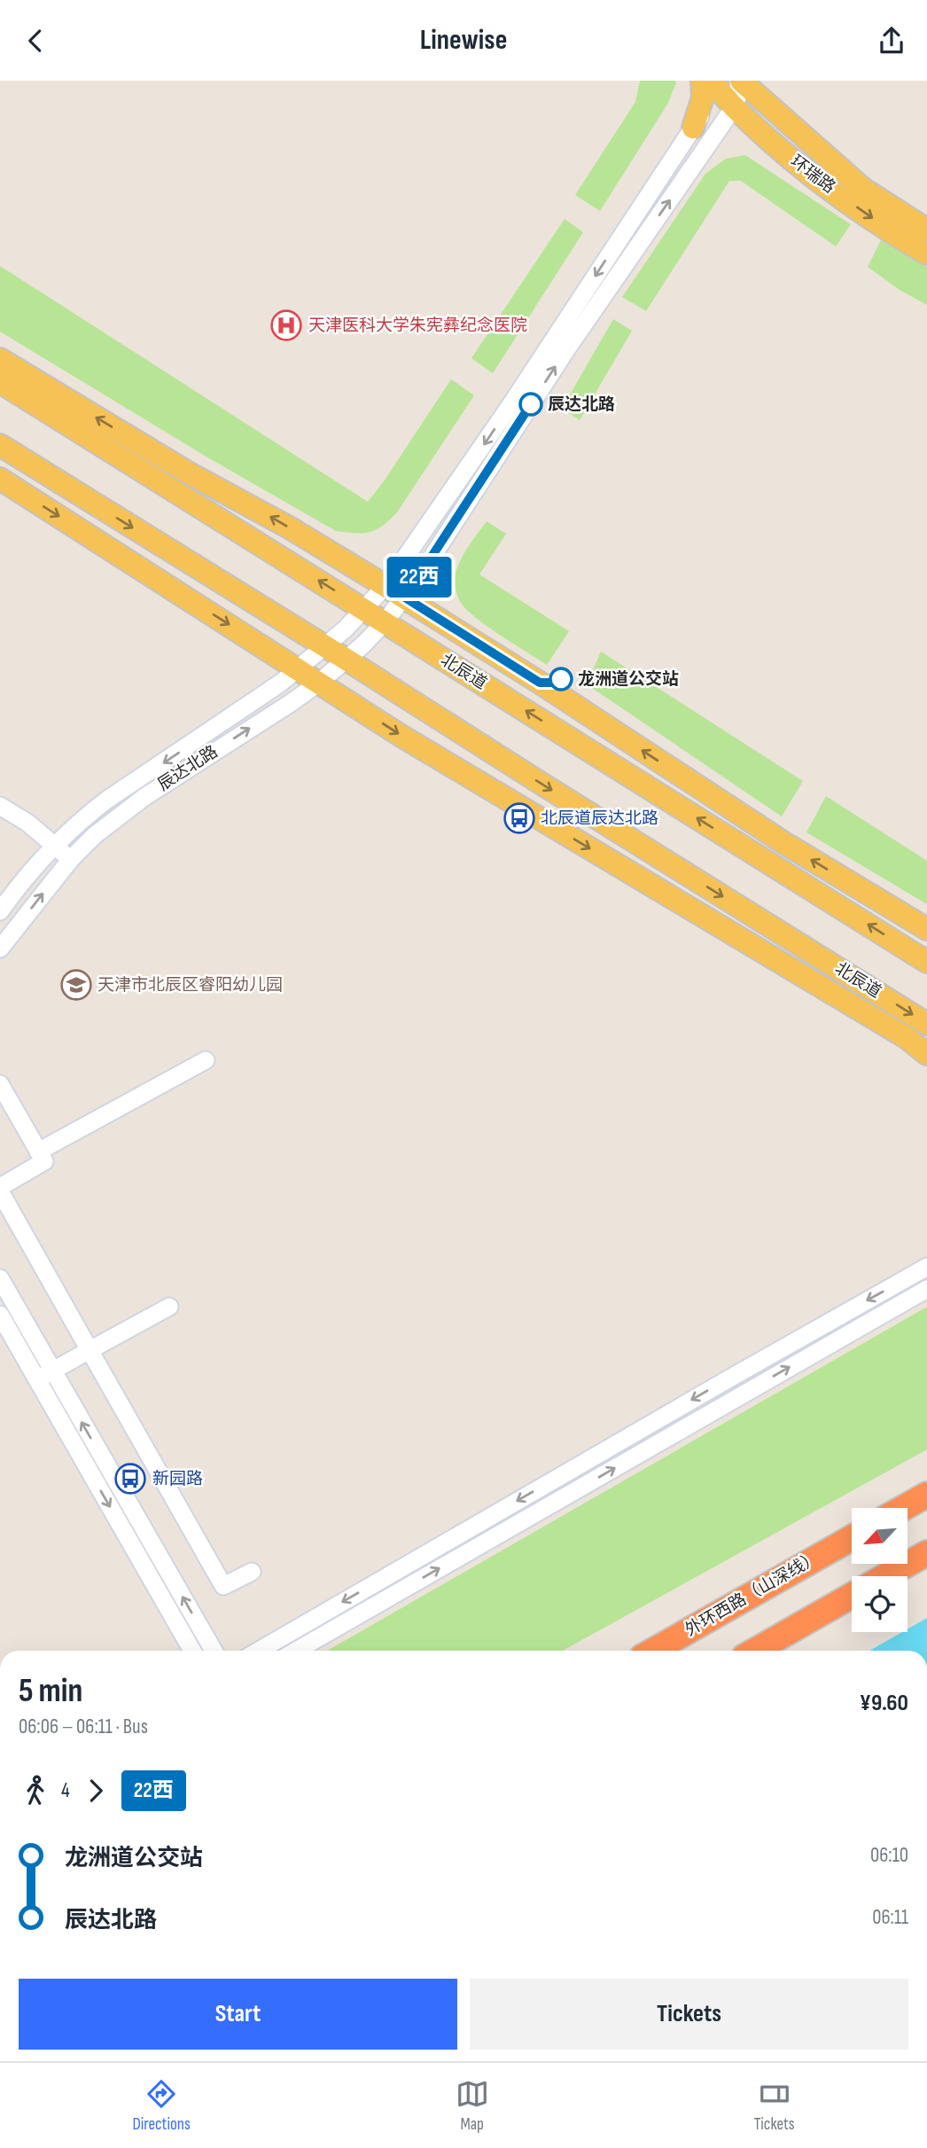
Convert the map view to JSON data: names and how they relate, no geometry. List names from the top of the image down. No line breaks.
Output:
{"streets":{"highway":["外环西路（山深线）"],"main road":["环瑞路","北辰道"],"street":["辰达北路"]},"crossings":[["环瑞路","辰达北路"],["北辰道","辰达北路"]],"places":{"hospital":["天津医科大学朱宪彝纪念医院"],"other":["辰达北路","龙洲道公交站"],"bus stop":["北辰道辰达北路","新园路"],"school or university":["天津市北辰区睿阳幼儿园"]},"lines":["bus line 22西"],"north":"bottom left","page":{"header":"Linewise","on_map":"22西","heading":["5 min","06:06 – 06:11 · Bus","¥9.60"],"legs":["4","22西"],"list":[{"name":"龙洲道公交站","value":"06:10"},{"name":"辰达北路","value":"06:11"}],"buttons":["Start","Tickets"],"tabs":["Directions","Map","Tickets"]}}
